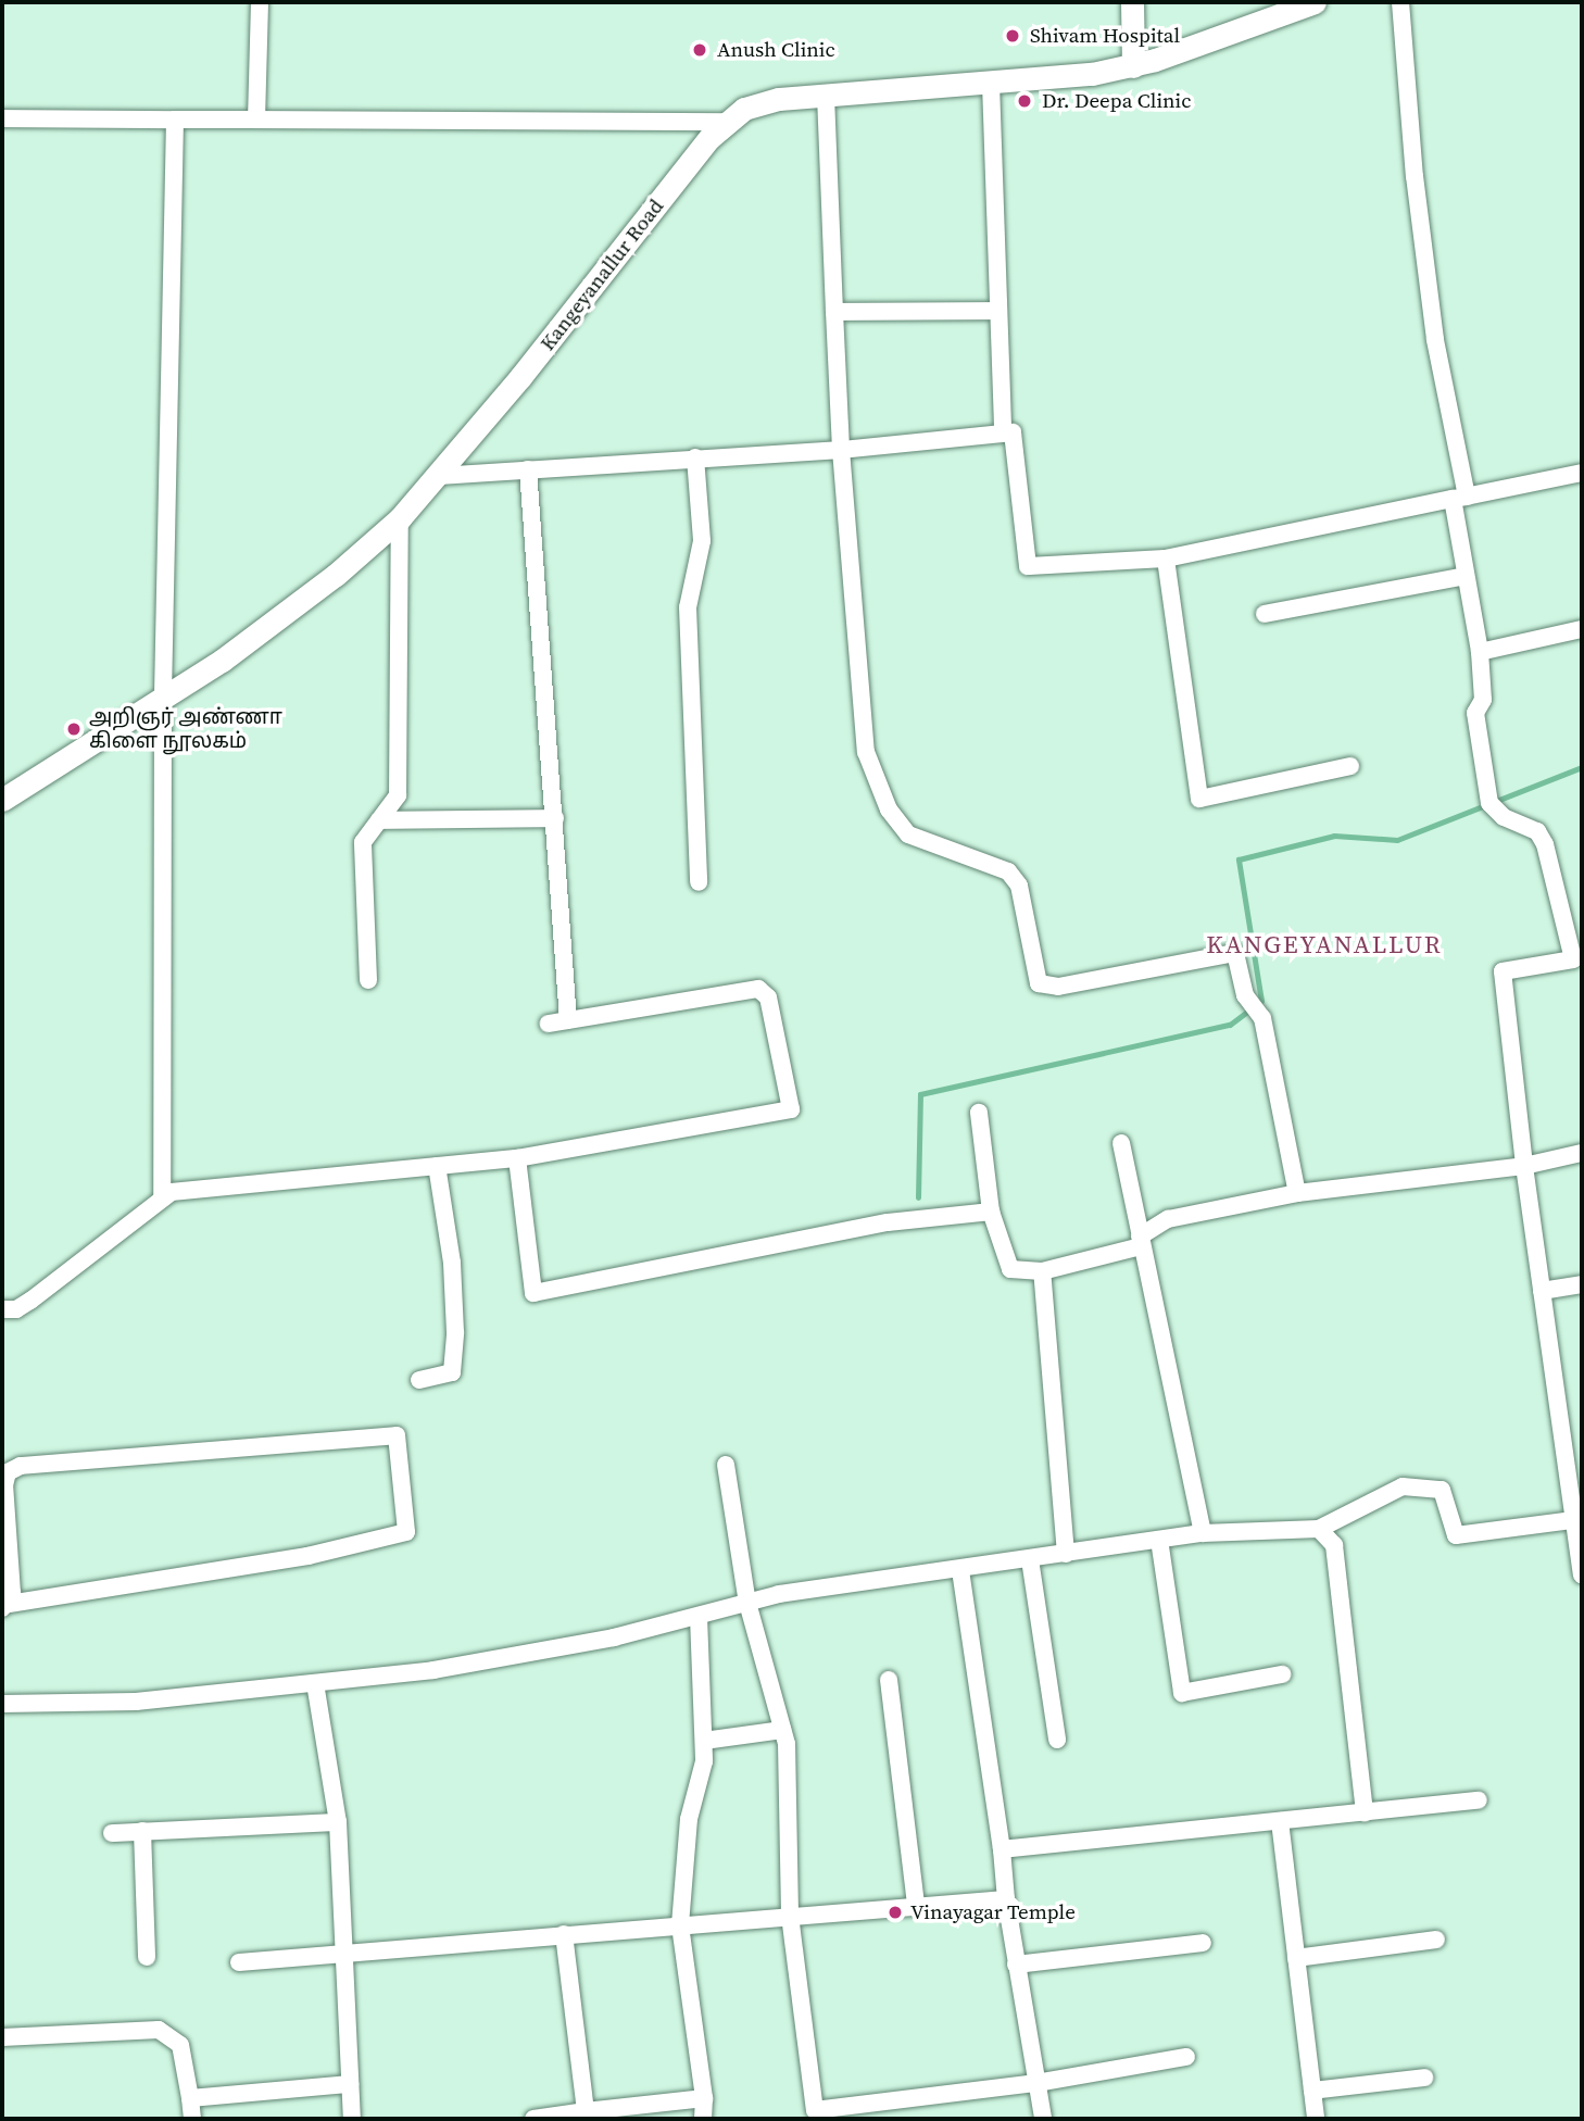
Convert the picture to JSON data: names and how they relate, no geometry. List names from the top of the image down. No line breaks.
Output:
{"streets":{"street":["Kangeyanallur Road"]},"districts":["KANGEYANALLUR"],"places":["Shivam Hospital","Anush Clinic","Dr. Deepa Clinic","அறிஞர் அண்ணா கிளை நூலகம்","Vinayagar Temple"]}
